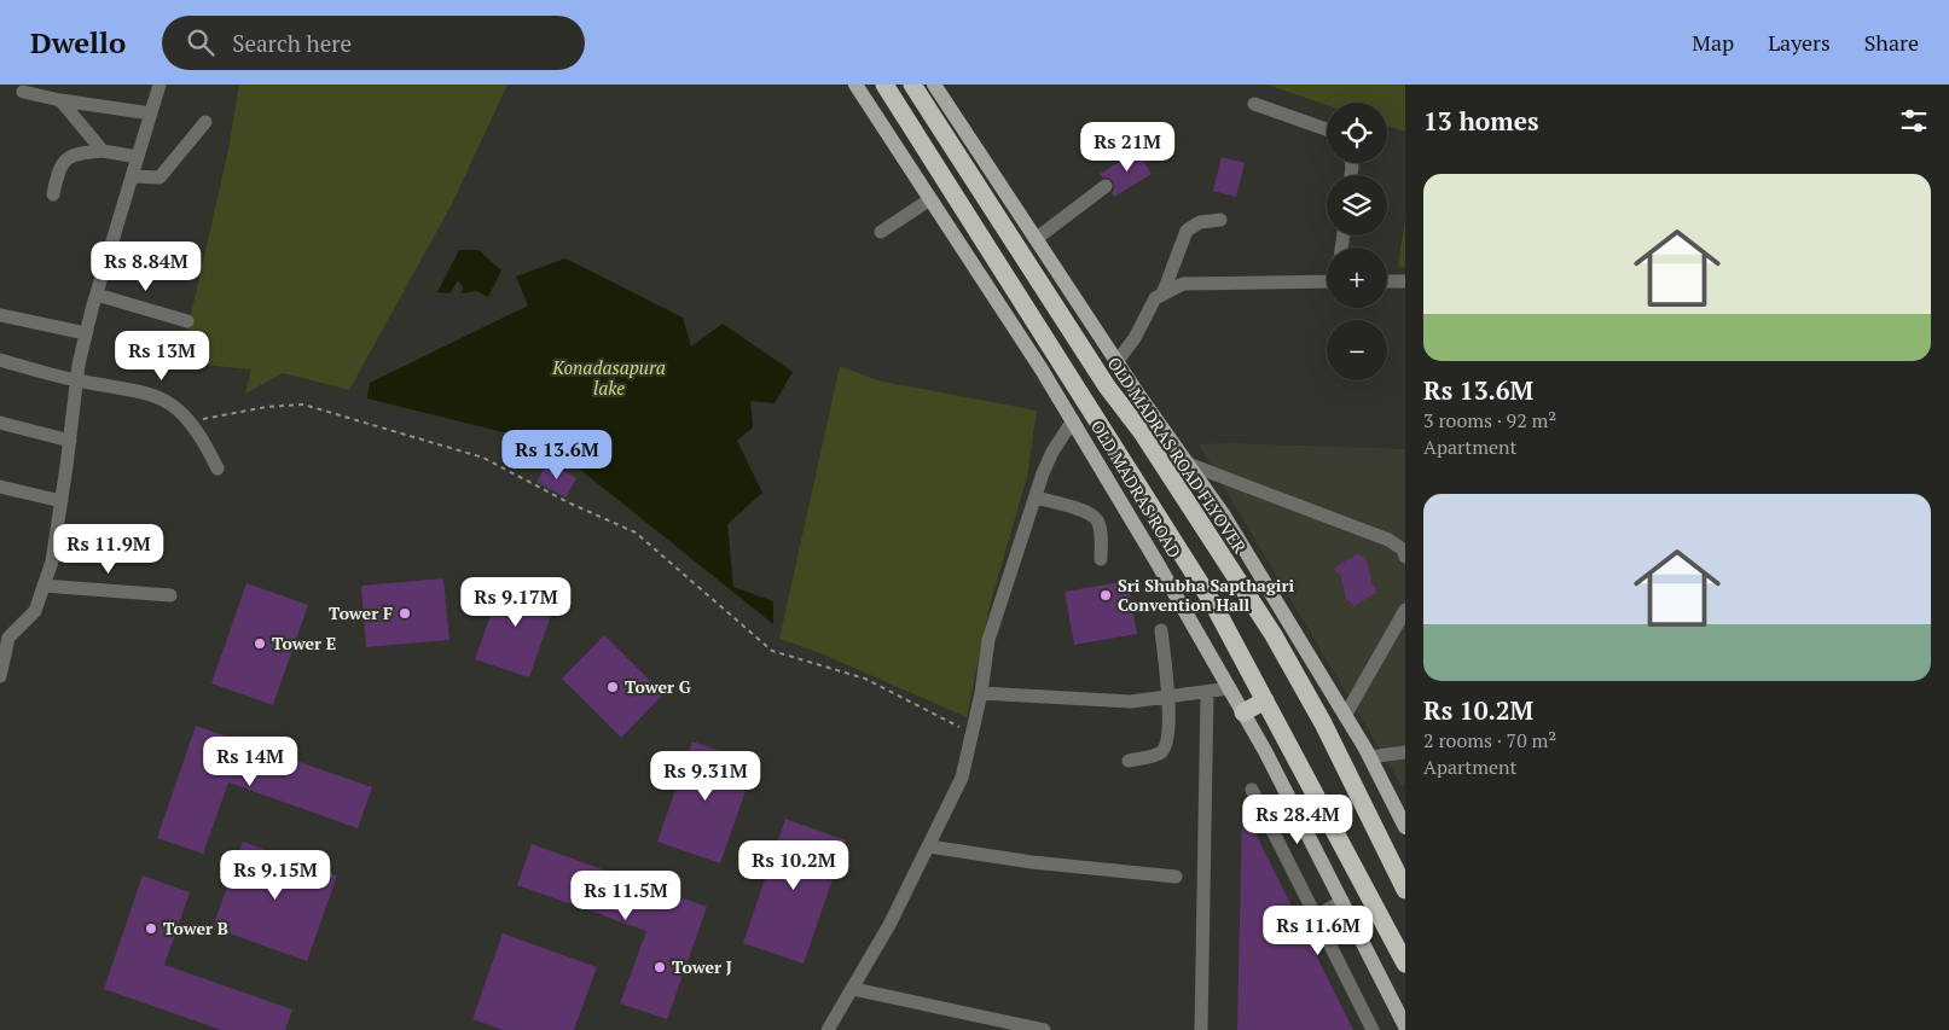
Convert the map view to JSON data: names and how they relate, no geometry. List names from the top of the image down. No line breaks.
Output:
{"streets":{"highway":["OLD MADRAS ROAD FLYOVER"],"main road":["OLD MADRAS ROAD"]},"water":["Konadasapura lake"],"places":["Sri Shubha Sapthagiri Convention Hall","Tower F","Tower E","Tower G","Tower B","Tower J"],"page":{"header":"Dwello","search":"Search here","nav":["Map","Layers","Share"],"heading":"13 homes","map_buttons":["+","−"],"price":["Rs 21M","Rs 8.84M","Rs 13M","Rs 13.6M","Rs 11.9M","Rs 9.17M","Rs 14M","Rs 9.31M","Rs 28.4M","Rs 10.2M","Rs 9.15M","Rs 11.5M","Rs 11.6M"],"list":[{"name":"Rs 13.6M","note":"3 rooms · 92 m² · Apartment"},{"name":"Rs 10.2M","note":"2 rooms · 70 m² · Apartment"}]}}
